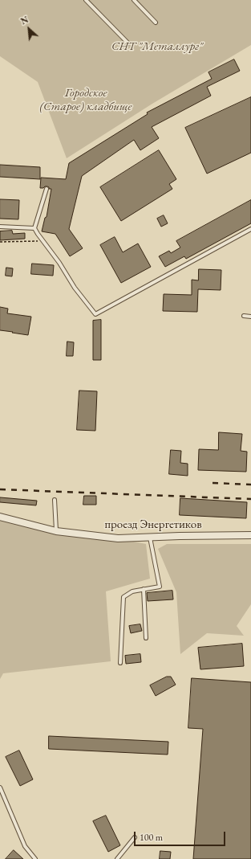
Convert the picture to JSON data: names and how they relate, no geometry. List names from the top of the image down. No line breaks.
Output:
{"streets":{"street":["проезд Энергетиков"]},"parks":["СНТ \"Металлург\"","Городское (Старое) кладбище"],"scale_bar":"100 m","north":"top left"}
